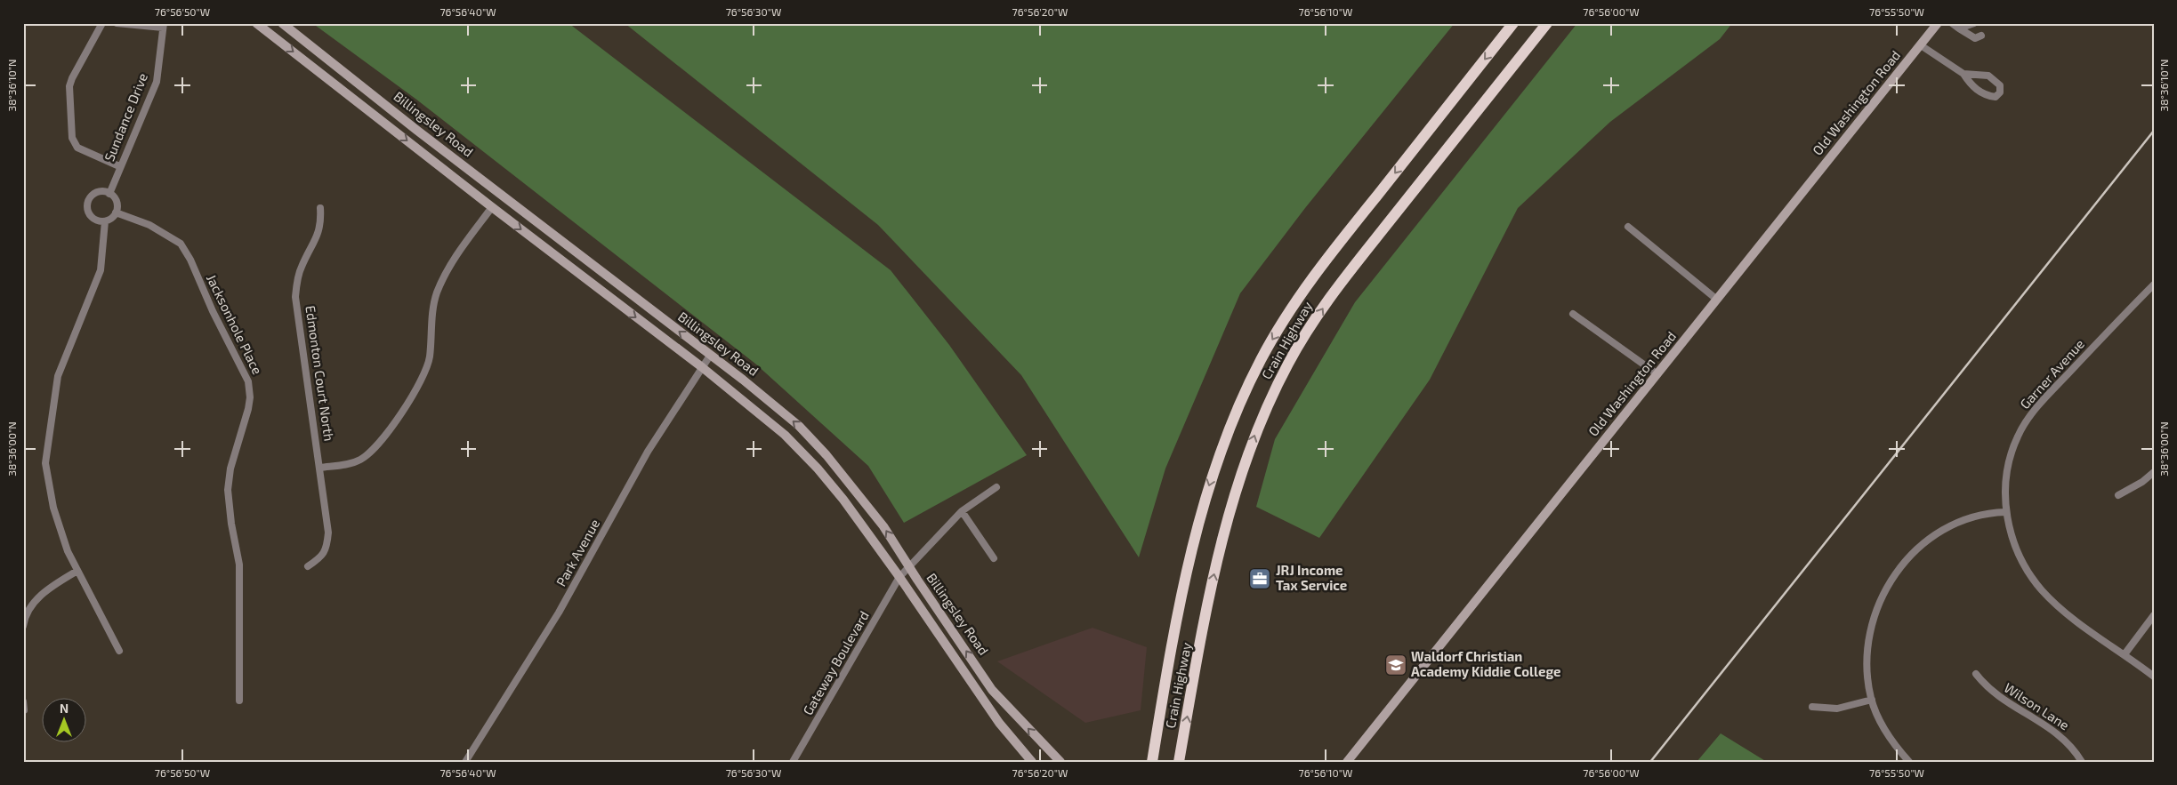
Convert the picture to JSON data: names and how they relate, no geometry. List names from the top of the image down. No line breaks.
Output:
{"streets":{"highway":["Crain Highway"],"main road":["Old Washington Road","Billingsley Road"],"street":["Sundance Drive","Jacksonhole Place","Edmonton Court North","Garner Avenue","Park Avenue","Gateway Boulevard","Wilson Lane"]},"crossings":[["Sundance Drive","Jacksonhole Place"],["Billingsley Road","Park Avenue"],["Billingsley Road","Gateway Boulevard"]],"places":{"office":["JRJ Income Tax Service"],"school or university":["Waldorf Christian Academy Kiddie College"]},"north":"top","coordinates":["76°56'50\"W","76°56'40\"W","76°56'30\"W","76°56'20\"W","76°56'10\"W","76°56'00\"W","76°55'50\"W","38°36'10\"N","38°36'00\"N"]}
